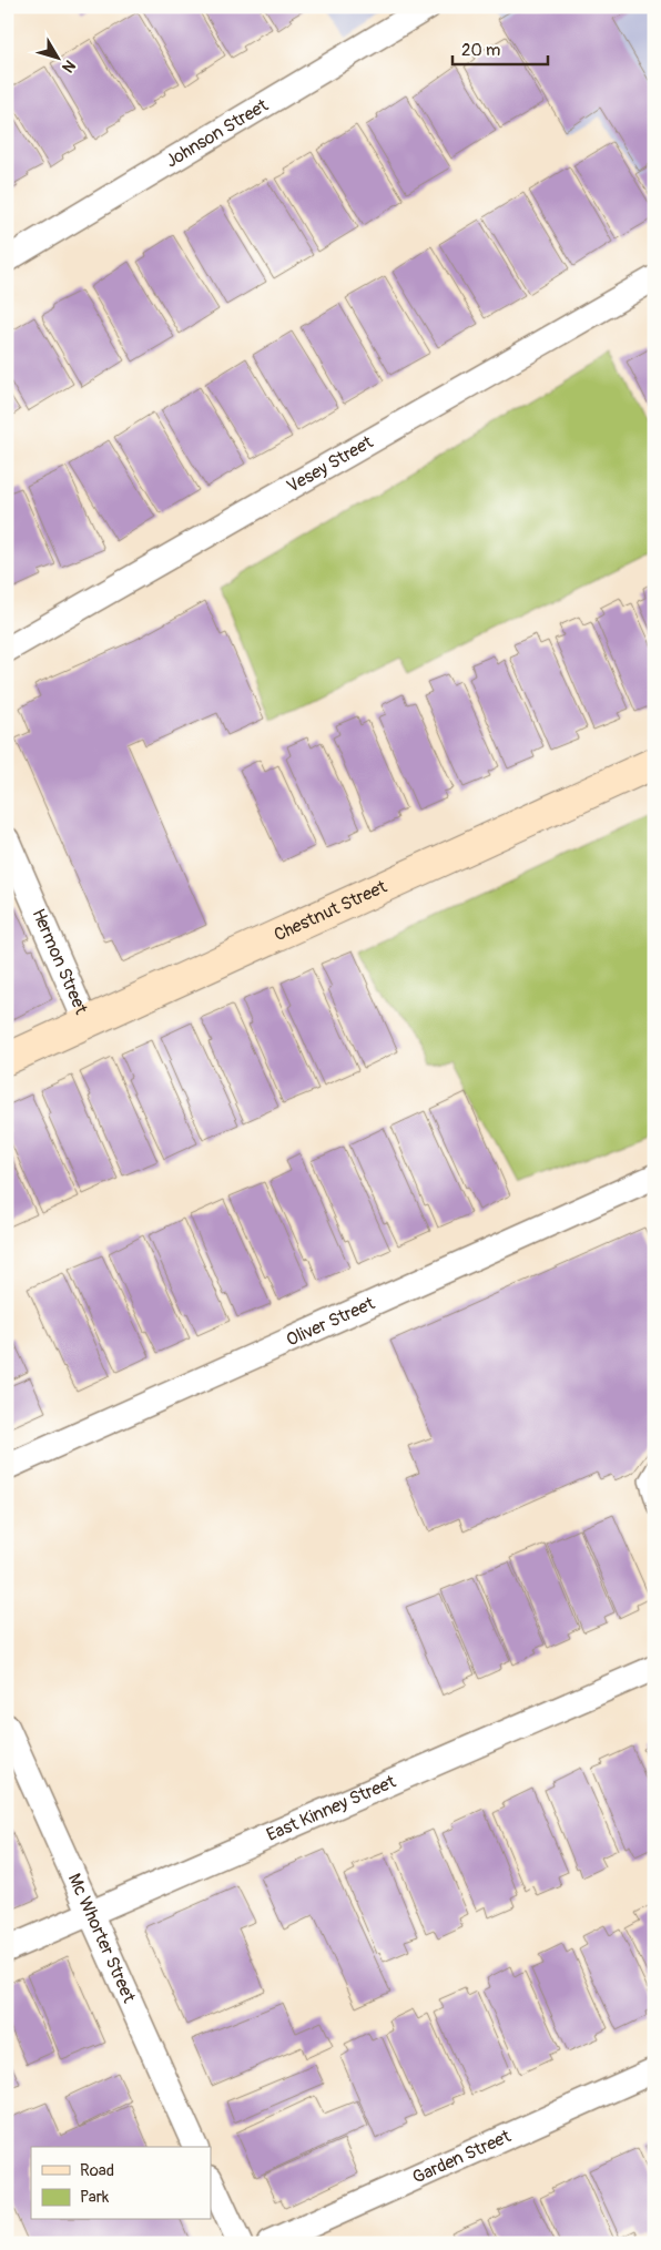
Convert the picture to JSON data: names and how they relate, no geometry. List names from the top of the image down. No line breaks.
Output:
{"streets":{"street":["Johnson Street","Vesey Street","Chestnut Street","Hermon Street","Oliver Street","East Kinney Street","Mc Whorter Street","Garden Street"]},"crossings":[["Chestnut Street","Hermon Street"],["East Kinney Street","Mc Whorter Street"]],"legend":["Road","Park"],"scale_bar":"20 m","north":"bottom right"}
